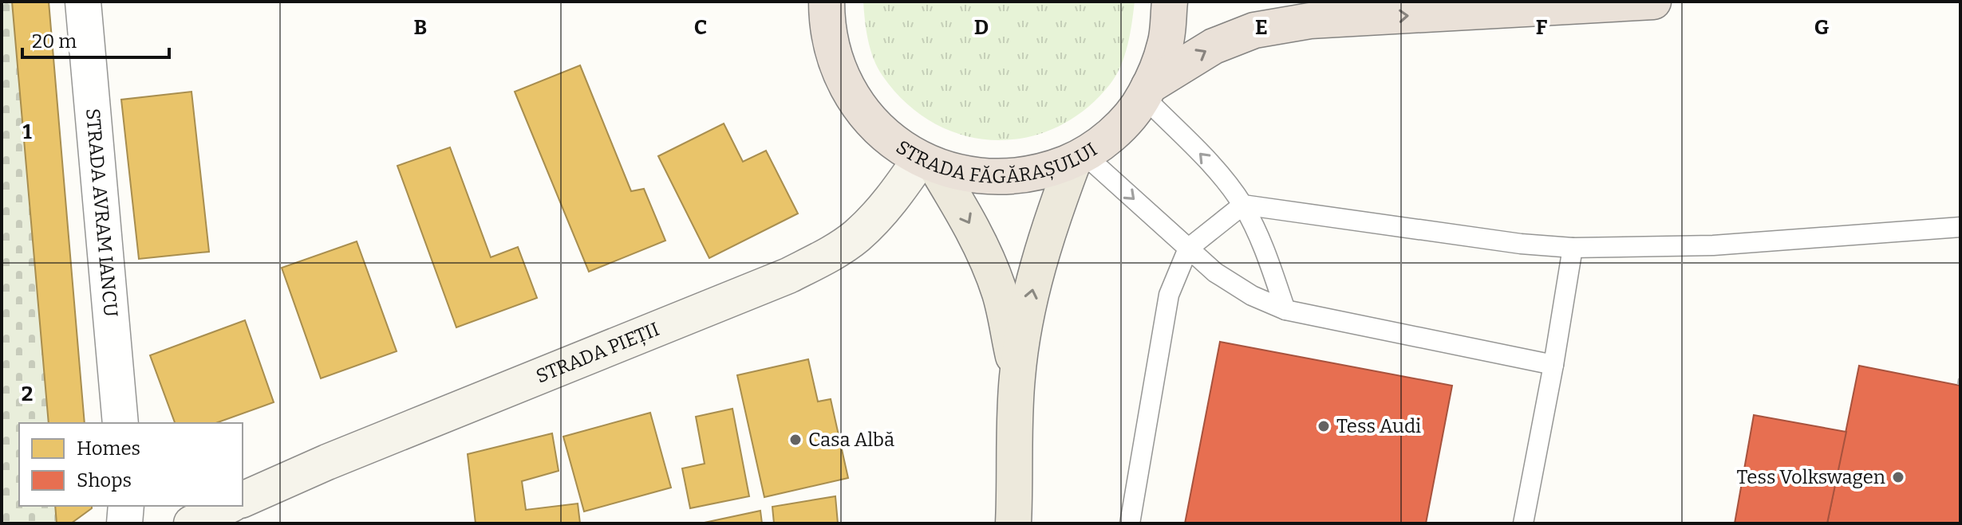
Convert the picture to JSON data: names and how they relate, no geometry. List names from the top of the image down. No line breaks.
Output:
{"streets":{"highway":["STRADA FĂGĂRAȘULUI"],"street":["STRADA AVRAM IANCU","STRADA PIEȚII"]},"crossings":[["STRADA FĂGĂRAȘULUI","STRADA PIEȚII"]],"places":["Tess Audi","Casa Albă","Tess Volkswagen"],"legend":["Homes","Shops"],"scale_bar":"20 m","grid":{"columns":["B","C","D","E","F","G"],"rows":["1","2"]}}
